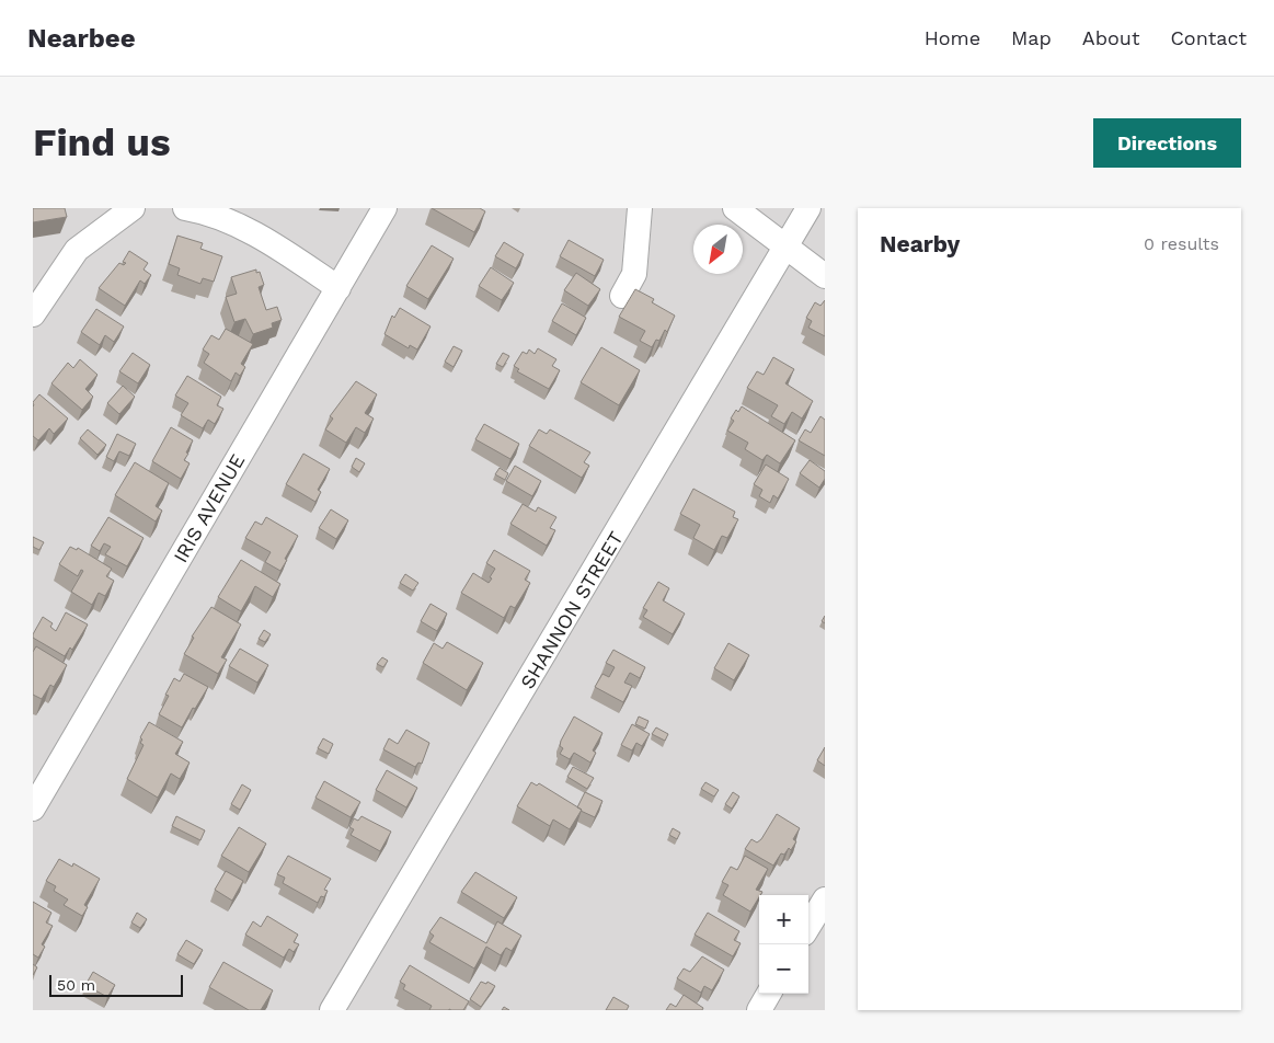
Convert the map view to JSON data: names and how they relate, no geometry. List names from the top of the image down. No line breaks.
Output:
{"streets":{"street":["IRIS AVENUE","SHANNON STREET"]},"scale_bar":"50 m","north":"bottom left","page":{"header":"Nearbee","nav":["Home","Map","About","Contact"],"buttons":"Directions","title":"Find us","heading":["Nearby","0 results"],"map_buttons":["+","−"],"scale":"50 m"}}
